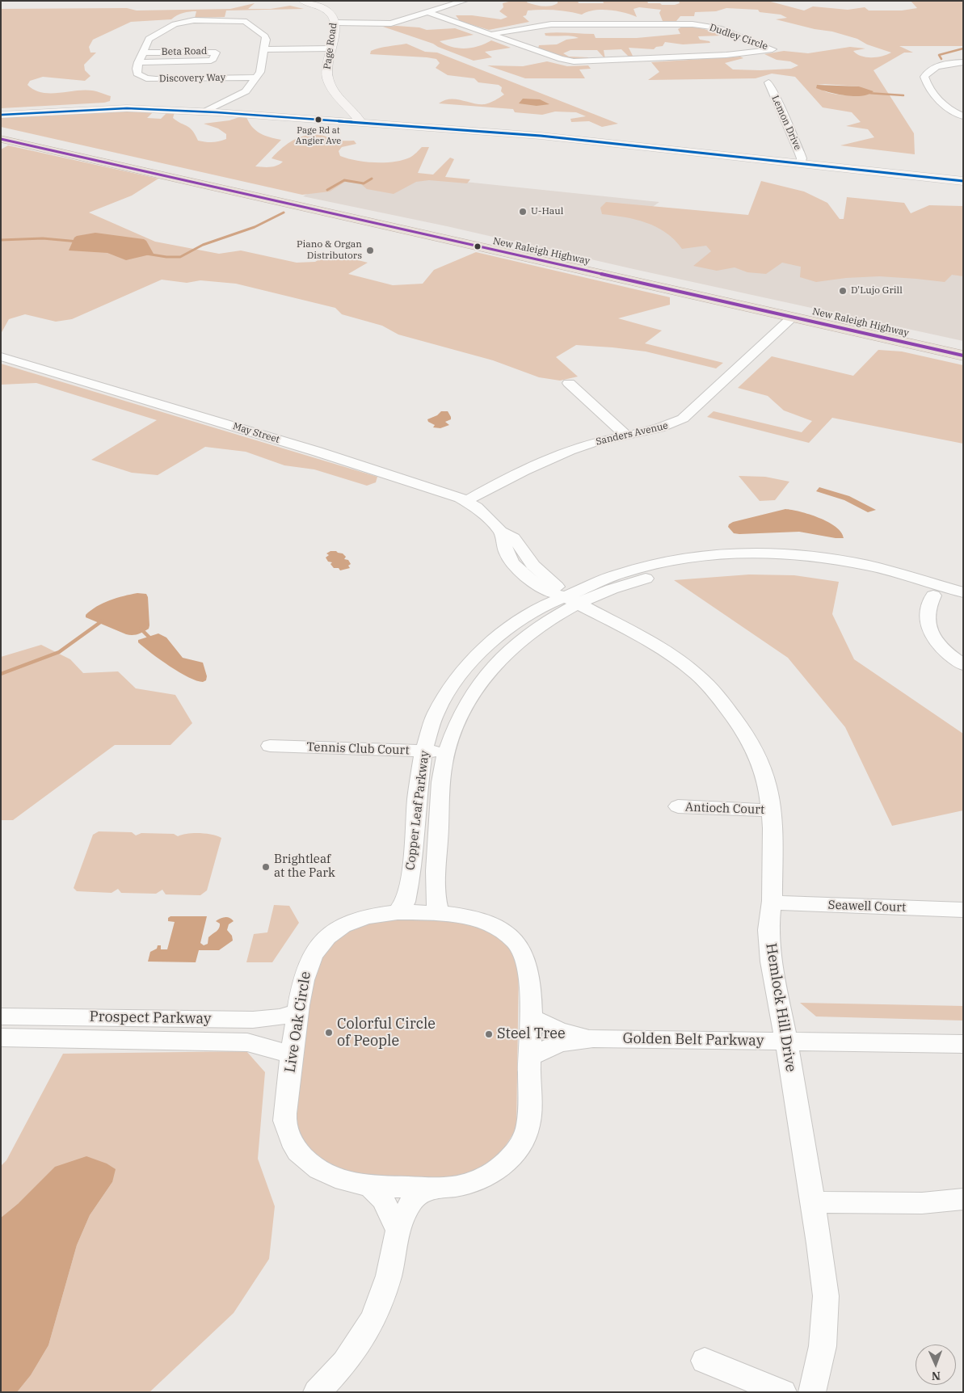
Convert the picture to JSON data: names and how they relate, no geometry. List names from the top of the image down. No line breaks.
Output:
{"streets":{"highway":["New Raleigh Highway"],"street":["Dudley Circle","Page Road","Beta Road","Discovery Way","Lemon Drive","May Street","Sanders Avenue","Tennis Club Court","Antioch Court","Copper Leaf Parkway","Seawell Court","Hemlock Hill Drive","Prospect Parkway","Live Oak Circle","Golden Belt Parkway"]},"crossings":[["Beta Road","Discovery Way"],["New Raleigh Highway","Sanders Avenue"],["May Street","Sanders Avenue"],["May Street","Copper Leaf Parkway"],["May Street","Hemlock Hill Drive"],["Tennis Club Court","Copper Leaf Parkway"],["Antioch Court","Hemlock Hill Drive"],["Copper Leaf Parkway","Hemlock Hill Drive"],["Copper Leaf Parkway","Live Oak Circle"],["Seawell Court","Hemlock Hill Drive"],["Hemlock Hill Drive","Golden Belt Parkway"],["Prospect Parkway","Live Oak Circle"],["Live Oak Circle","Golden Belt Parkway"]],"places":["Page Rd at Angier Ave","U-Haul","Piano & Organ Distributors","D'Lujo Grill","Brightleaf at the Park","Colorful Circle of People","Steel Tree"],"north":"bottom"}
